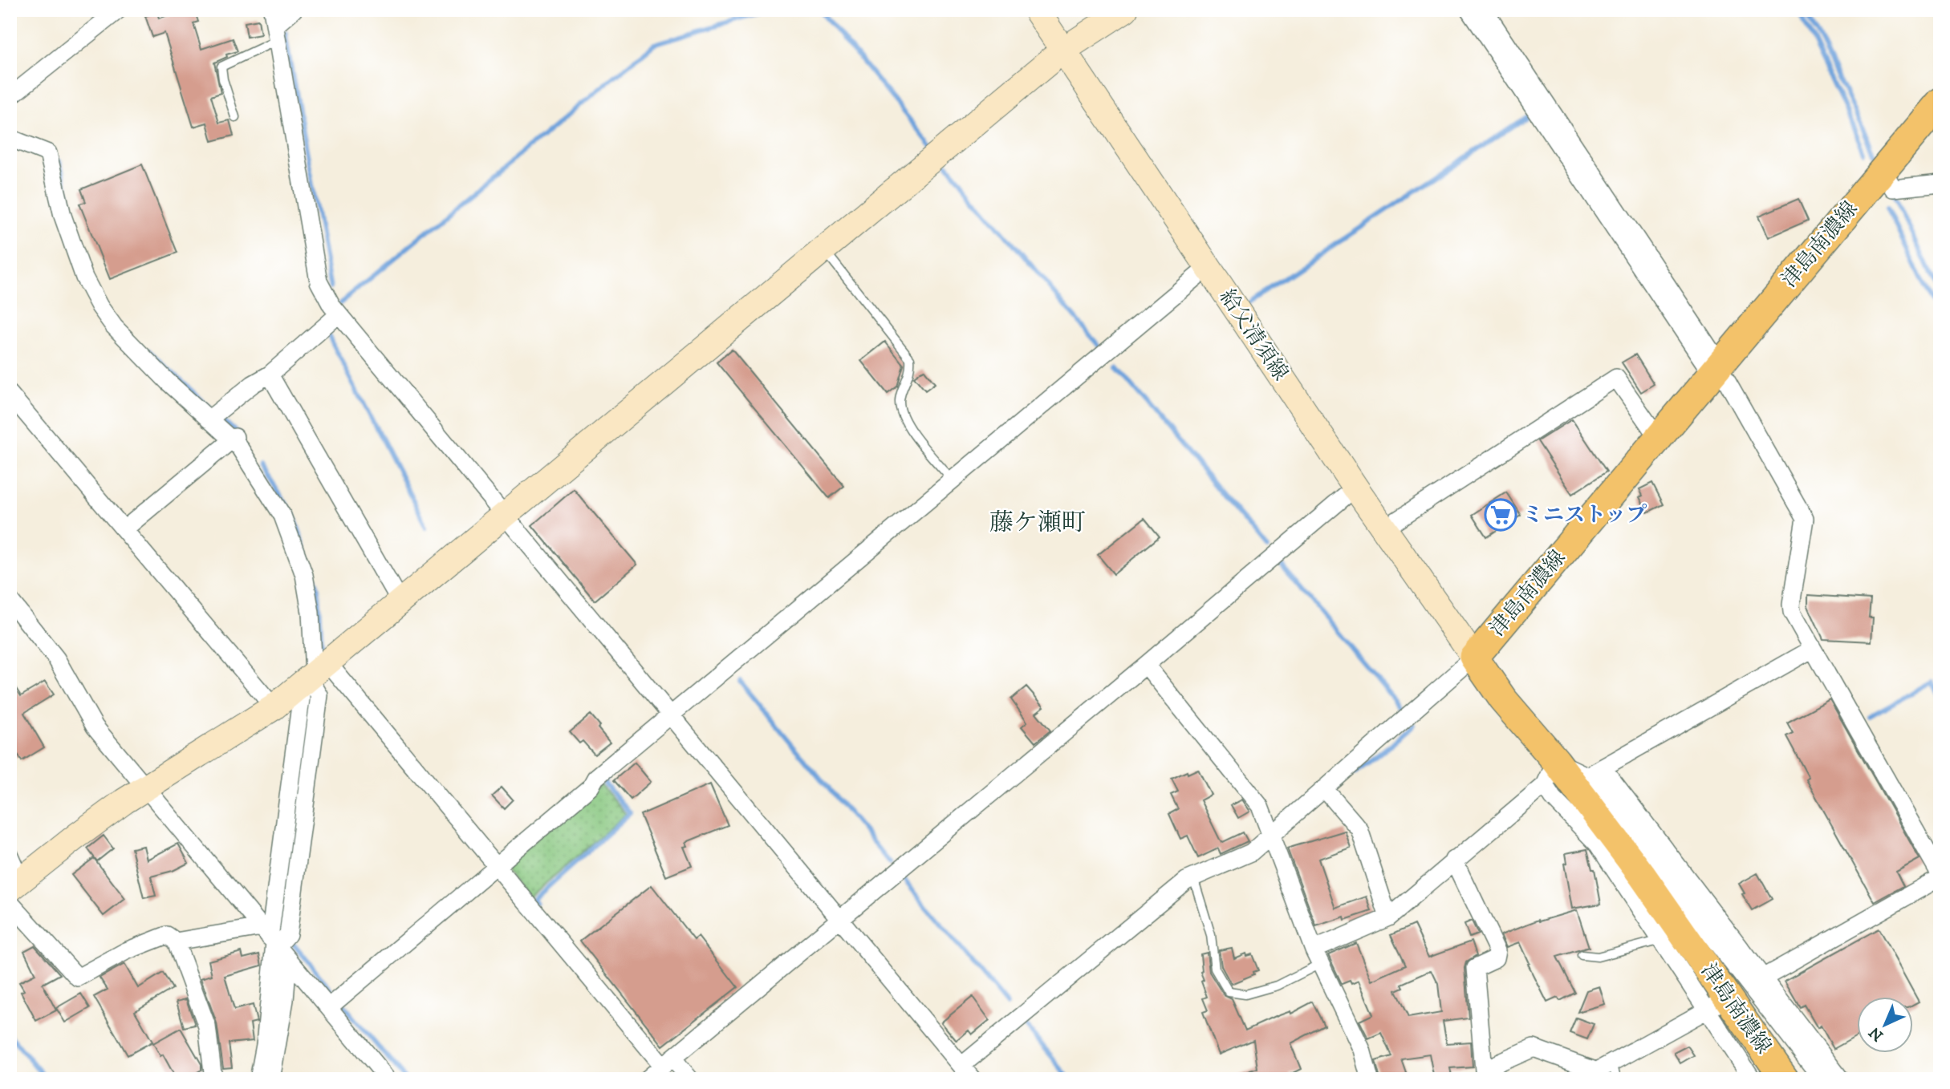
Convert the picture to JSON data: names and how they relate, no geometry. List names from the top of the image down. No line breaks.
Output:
{"streets":{"main road":["津島南濃線"],"street":["給父清須線"]},"crossings":[["津島南濃線","給父清須線"]],"districts":["藤ケ瀬町"],"places":{"supermarket":["ミニストップ"]},"north":"bottom left"}
